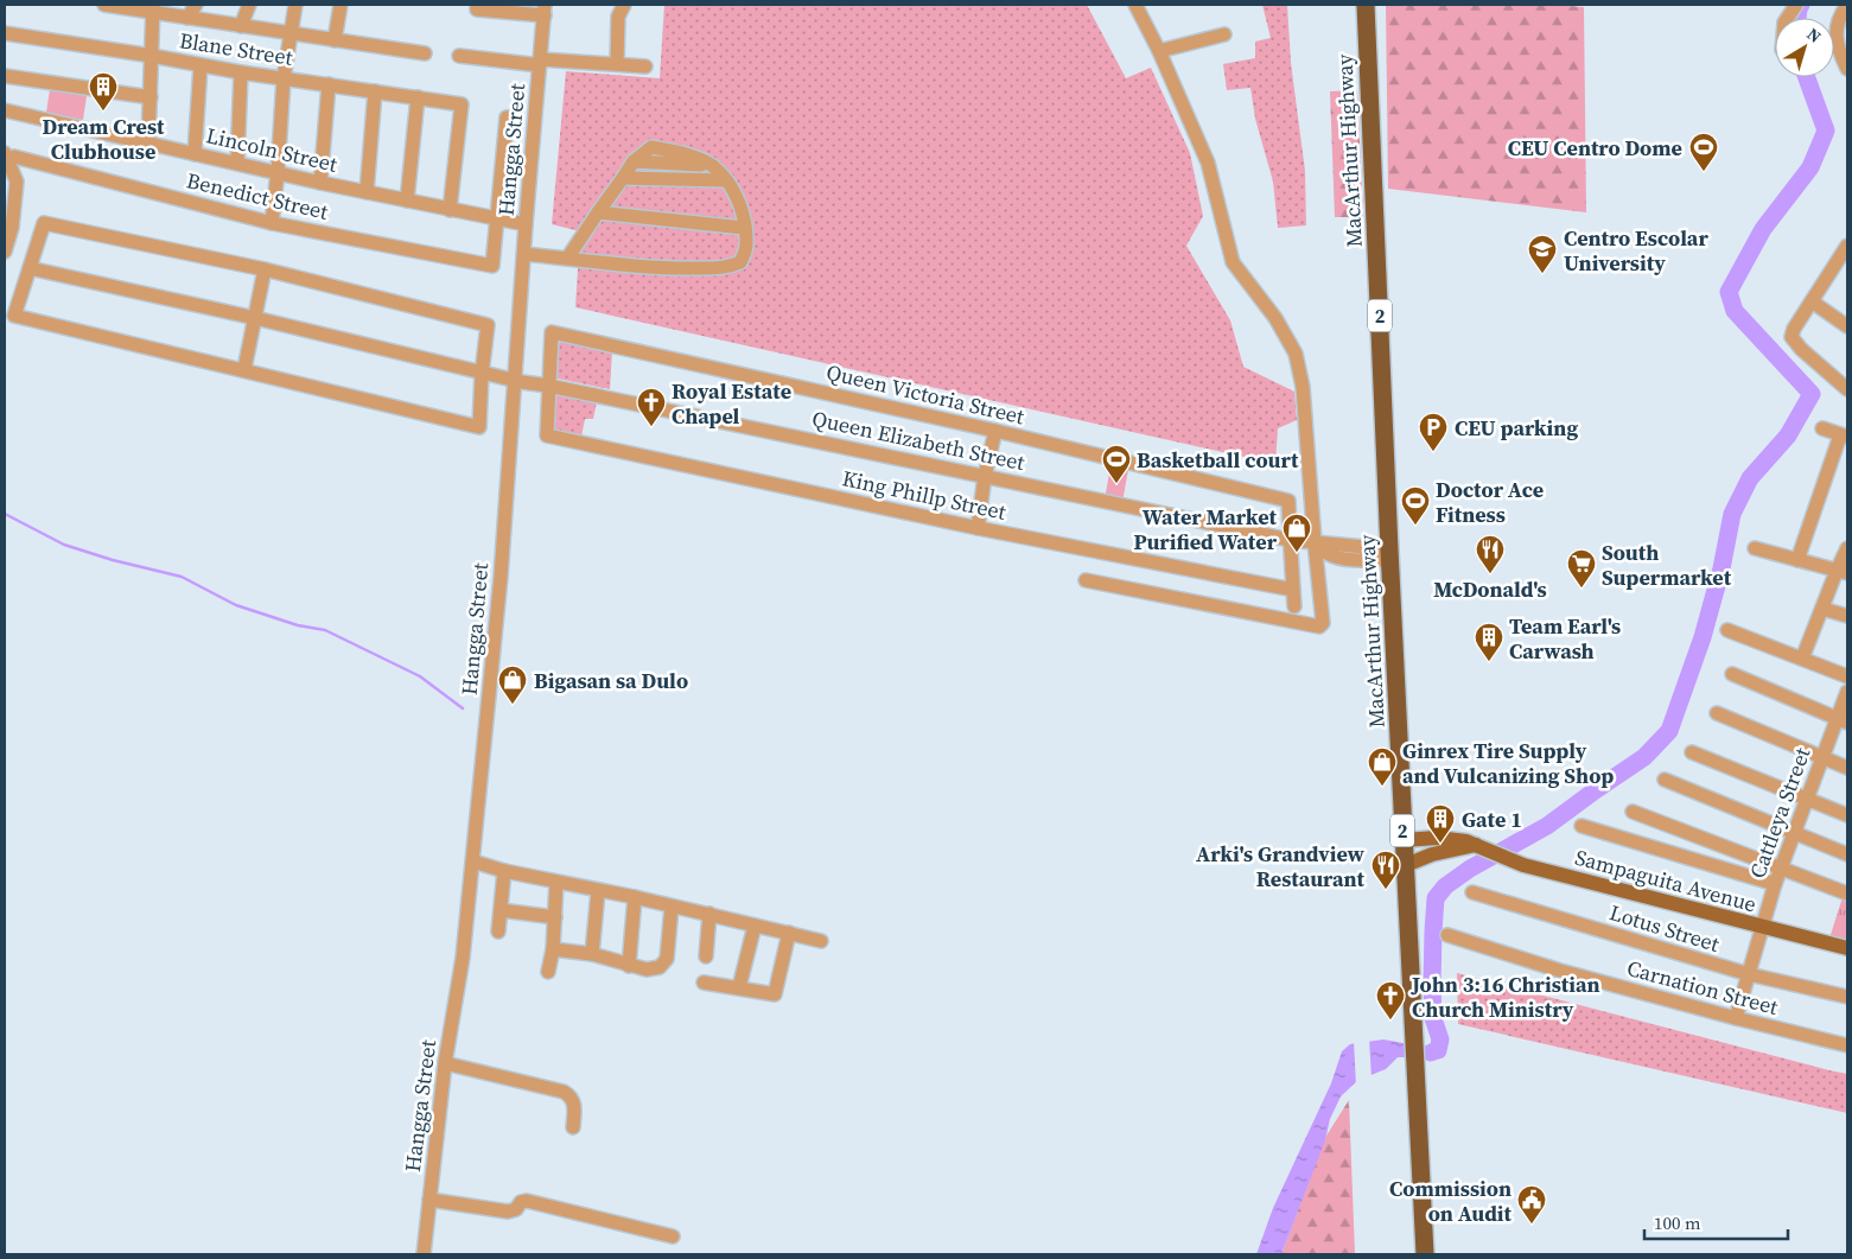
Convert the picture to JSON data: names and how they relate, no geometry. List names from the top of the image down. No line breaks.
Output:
{"streets":{"highway":["MacArthur Highway","2"],"main road":["Sampaguita Avenue"],"street":["Blane Street","Lincoln Street","Hangga Street","Benedict Street","Queen Victoria Street","Queen Elizabeth Street","King Phillp Street","Cattleya Street","Lotus Street","Carnation Street"]},"crossings":[["Blane Street","Lincoln Street"],["Lincoln Street","Hangga Street"],["Lincoln Street","Benedict Street"],["Hangga Street","Queen Elizabeth Street"],["MacArthur Highway","Queen Elizabeth Street"],["MacArthur Highway","Sampaguita Avenue"],["Queen Victoria Street","Queen Elizabeth Street"],["Queen Victoria Street","King Phillp Street"],["Queen Elizabeth Street","King Phillp Street"],["Cattleya Street","Sampaguita Avenue"],["Cattleya Street","Lotus Street"],["Cattleya Street","Carnation Street"]],"places":{"building":["Dream Crest Clubhouse","Team Earl's Carwash","Gate 1"],"sports":["CEU Centro Dome","Basketball court","Doctor Ace Fitness"],"school or university":["Centro Escolar University"],"church":["Royal Estate Chapel","John 3:16 Christian Church Ministry"],"parking":["CEU parking"],"shop":["Water Market Purified Water","Bigasan sa Dulo","Ginrex Tire Supply and Vulcanizing Shop"],"restaurant":["McDonald's","Arki's Grandview Restaurant"],"supermarket":["South Supermarket"],"public building":["Commission on Audit"]},"scale_bar":"100 m","north":"top right"}
